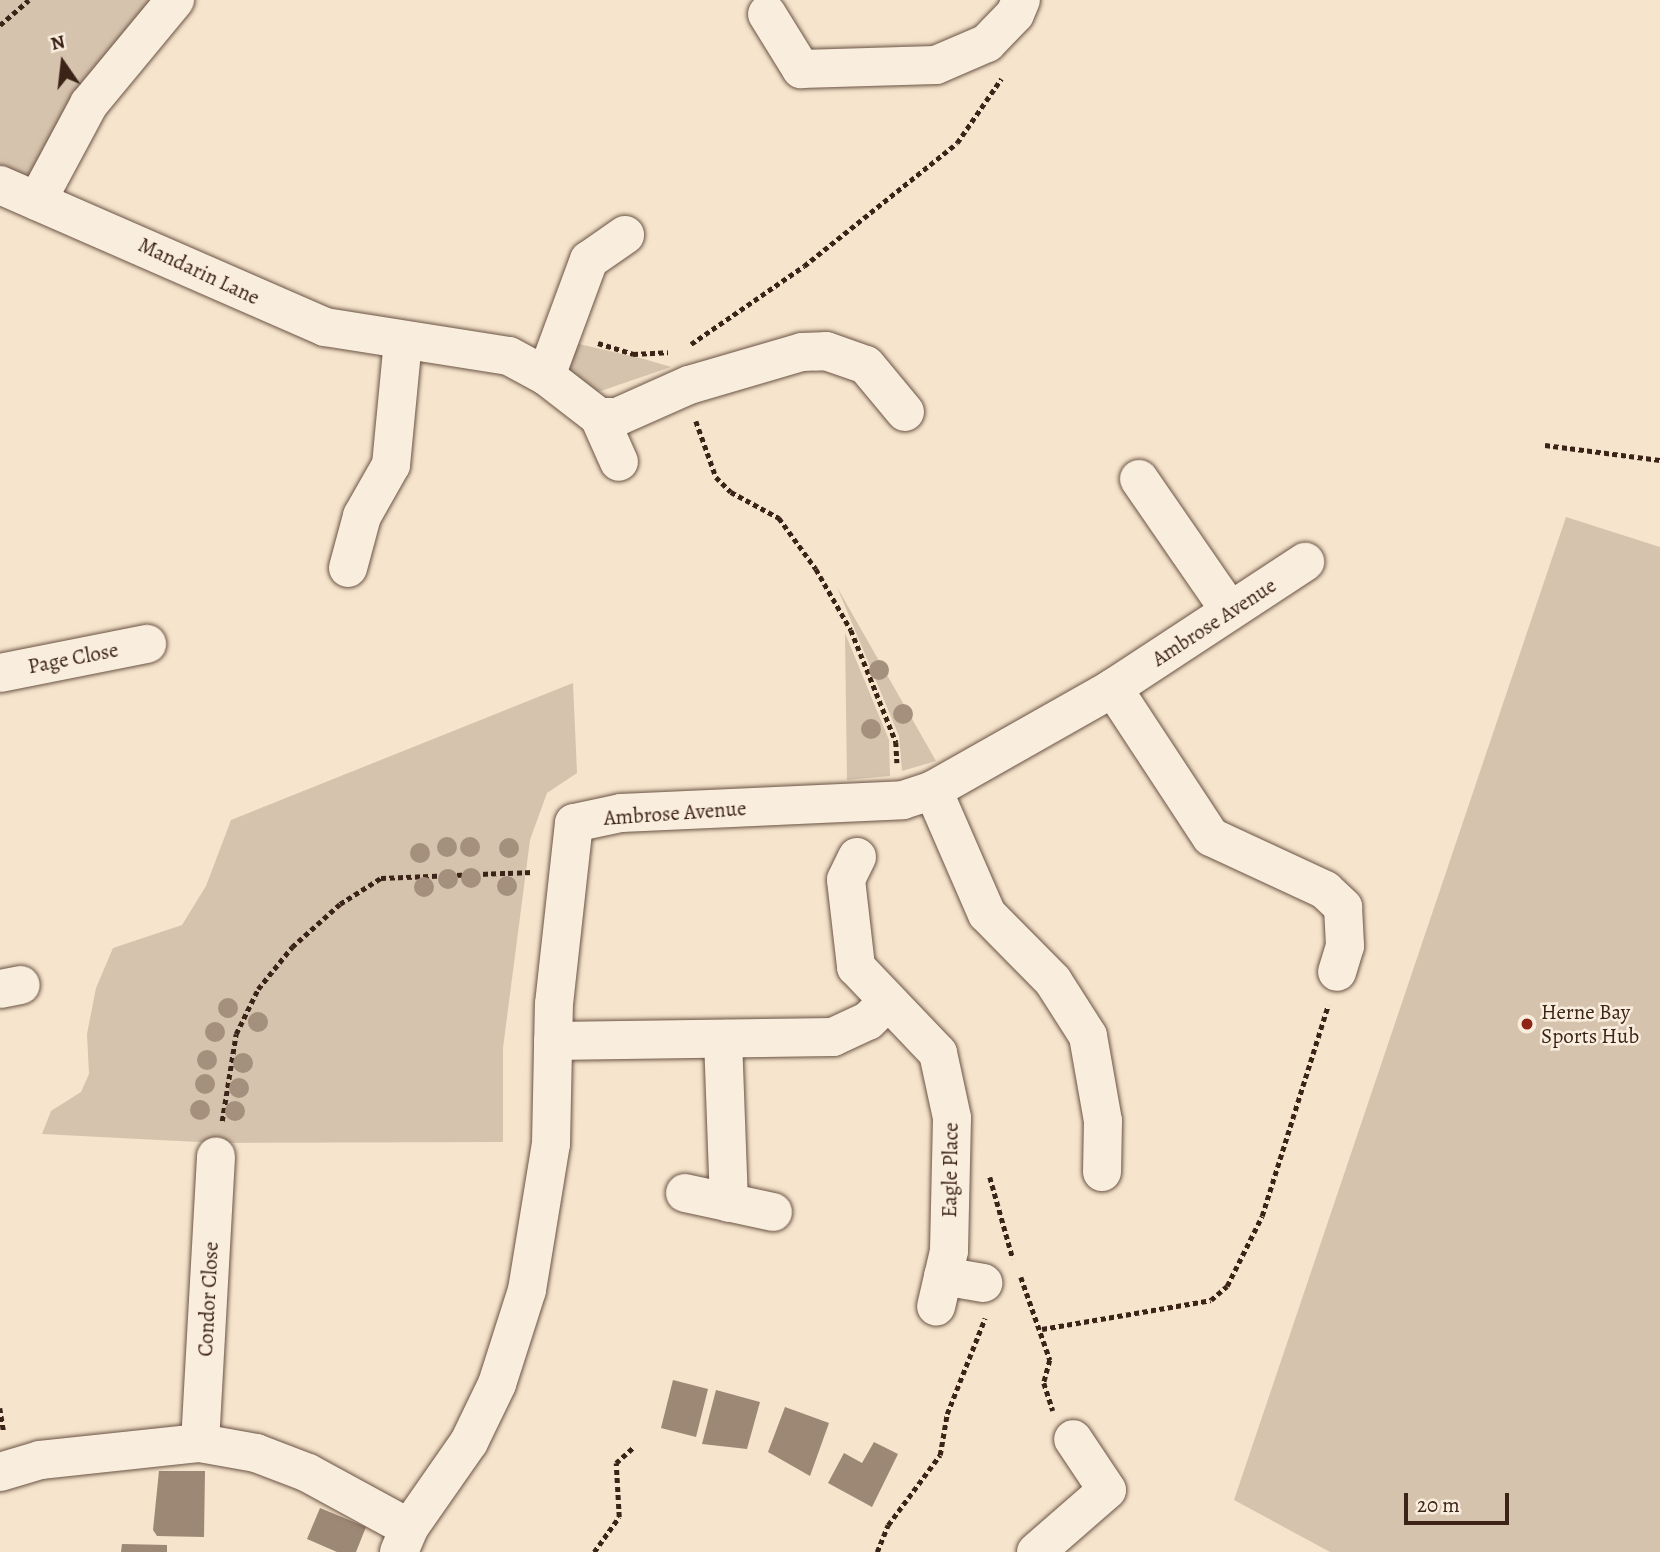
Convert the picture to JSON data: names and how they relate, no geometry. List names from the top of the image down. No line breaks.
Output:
{"streets":{"street":["Mandarin Lane","Ambrose Avenue","Page Close","Eagle Place","Condor Close"]},"places":["Herne Bay Sports Hub"],"scale_bar":"20 m","north":"top"}
